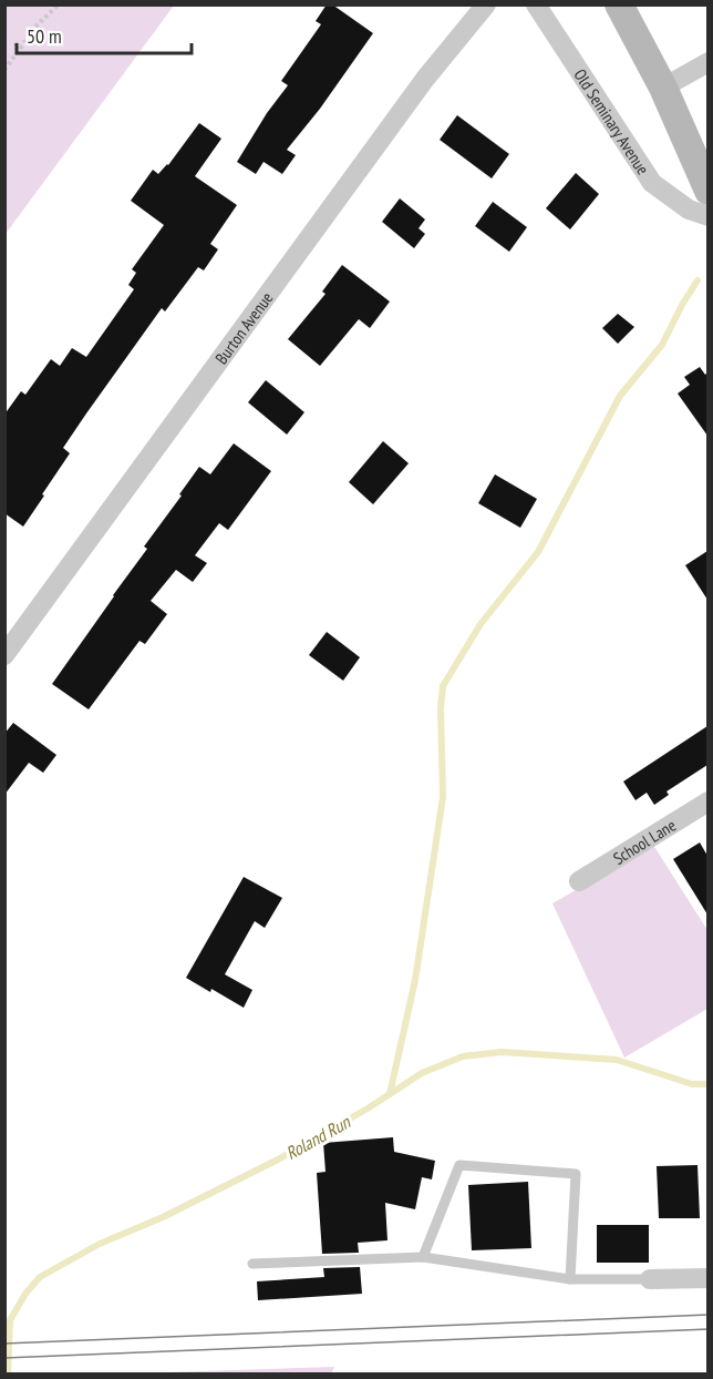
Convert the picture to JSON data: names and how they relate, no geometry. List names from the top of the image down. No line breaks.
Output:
{"streets":{"street":["Old Seminary Avenue","Burton Avenue","School Lane"]},"water":["Roland Run"],"scale_bar":"50 m"}
